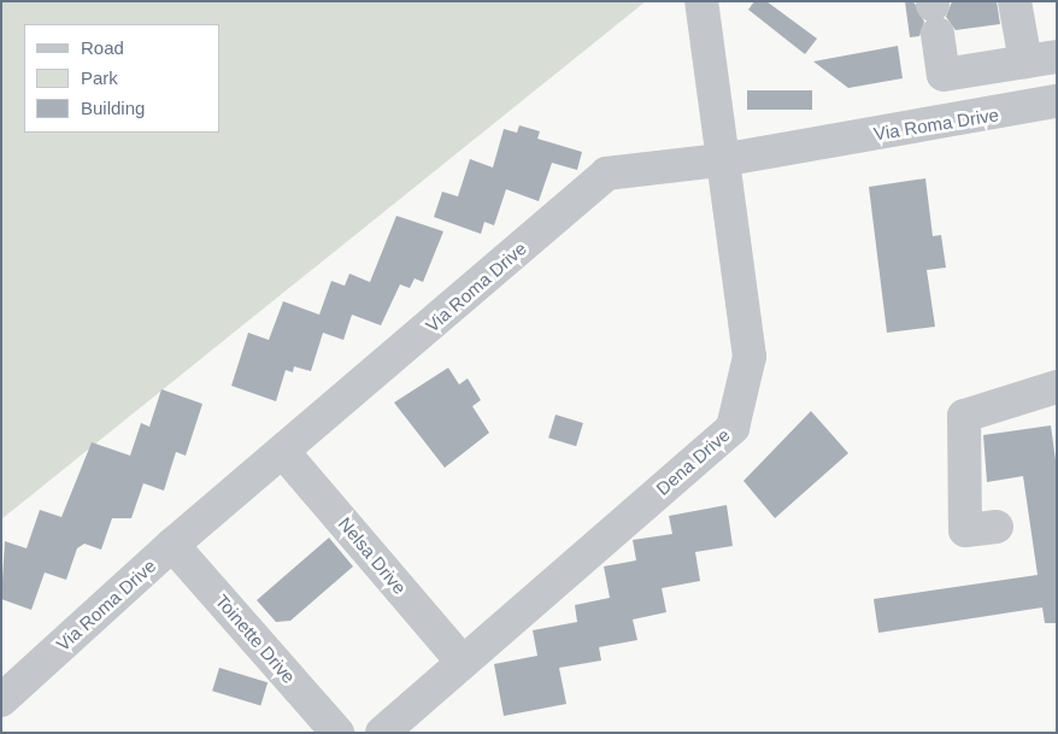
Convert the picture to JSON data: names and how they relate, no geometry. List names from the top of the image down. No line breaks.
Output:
{"streets":{"street":["Via Roma Drive","Dena Drive","Nelsa Drive","Toinette Drive"]},"crossings":[["Via Roma Drive","Dena Drive"],["Via Roma Drive","Nelsa Drive"],["Via Roma Drive","Toinette Drive"],["Dena Drive","Nelsa Drive"]],"legend":["Road","Park","Building"]}
